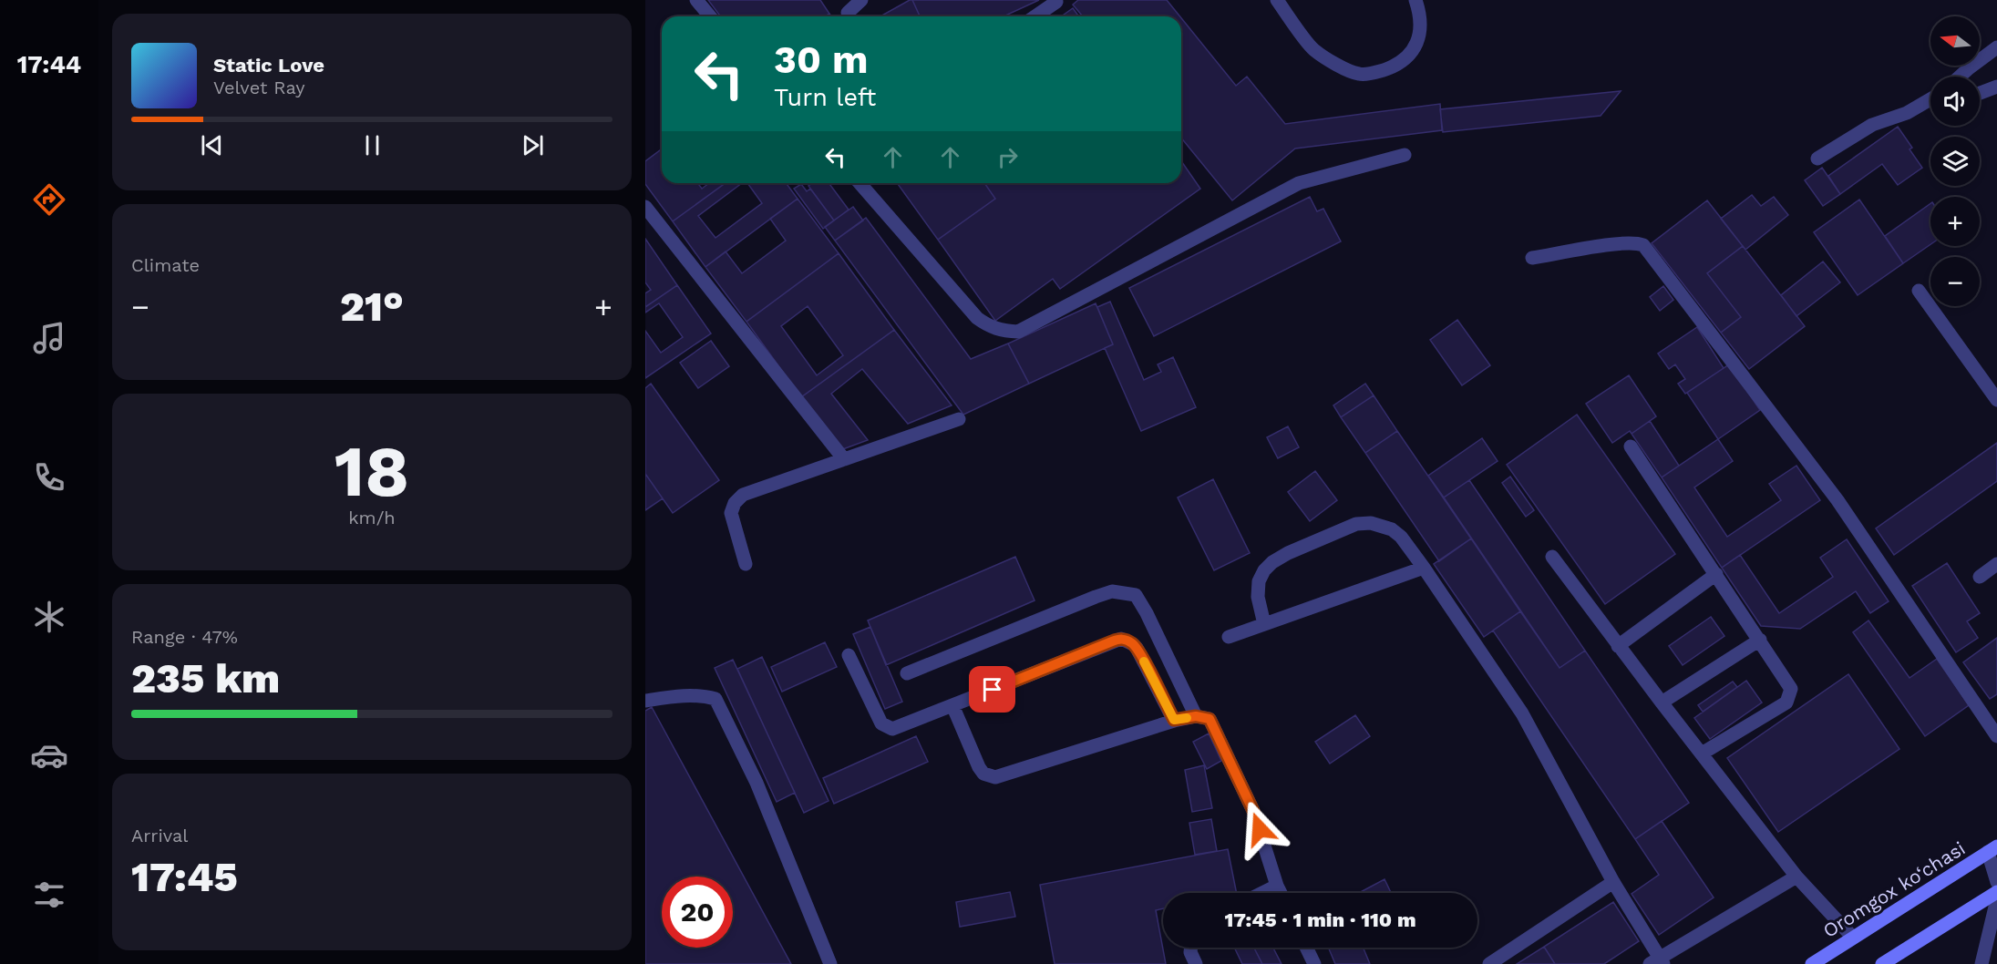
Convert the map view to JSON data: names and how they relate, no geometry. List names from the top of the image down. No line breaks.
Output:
{"streets":{"main road":["Oromgox ko‘chasi"]},"north":"left","page":{"tabs":"17:44","map_buttons":["+","−"],"turn":["30 m","Turn left"],"song":["Static Love","Velvet Ray"],"tile":["Climate",["18","km/h"],["Range · 47%","235 km"],["Arrival","17:45"]],"heat":["−","21°","+"],"limit":"20","trip":"17:45 · 1 min · 110 m"}}
